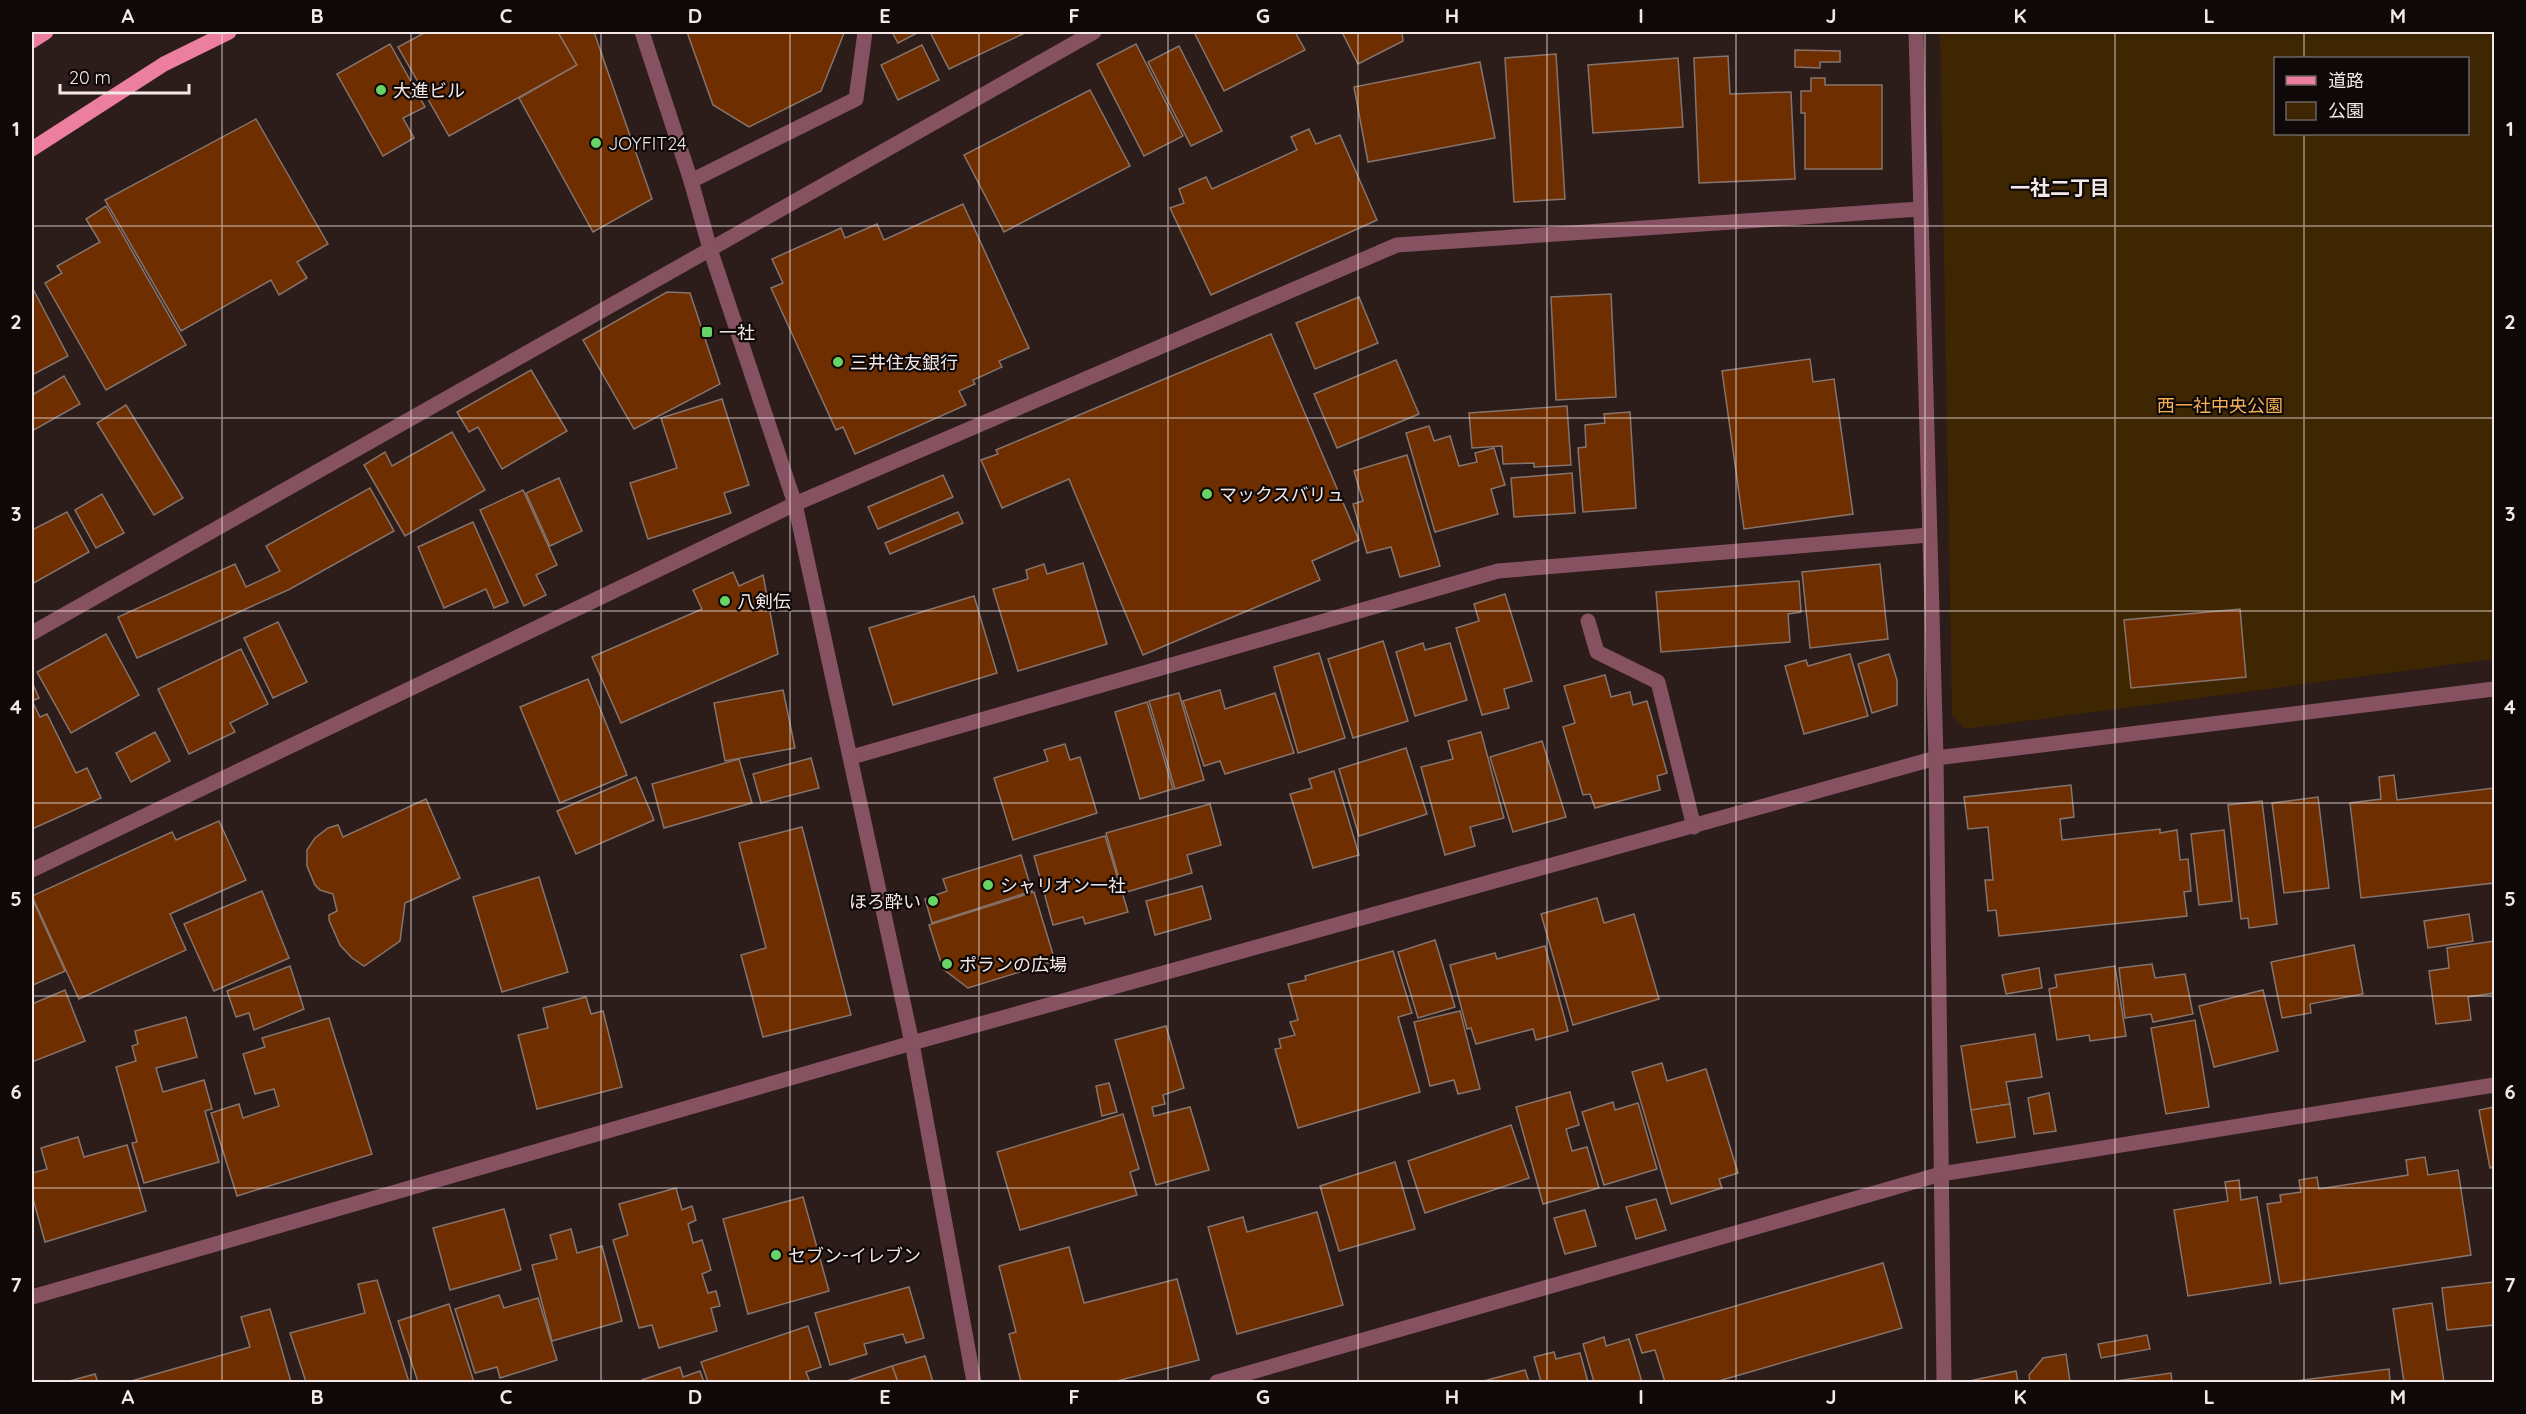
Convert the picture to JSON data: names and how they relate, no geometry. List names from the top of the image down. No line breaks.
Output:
{"districts":["一社二丁目"],"parks":["西一社中央公園"],"places":{"other":["大進ビル","JOYFIT24","三井住友銀行","マックスバリュ","八剣伝","シャリオン一社","ほろ酔い","ポランの広場","セブン-イレブン"],"transit":["一社"]},"legend":["道路","公園"],"scale_bar":"20 m","grid":{"columns":["A","B","C","D","E","F","G","H","I","J","K","L","M"],"rows":["1","2","3","4","5","6","7"]}}
